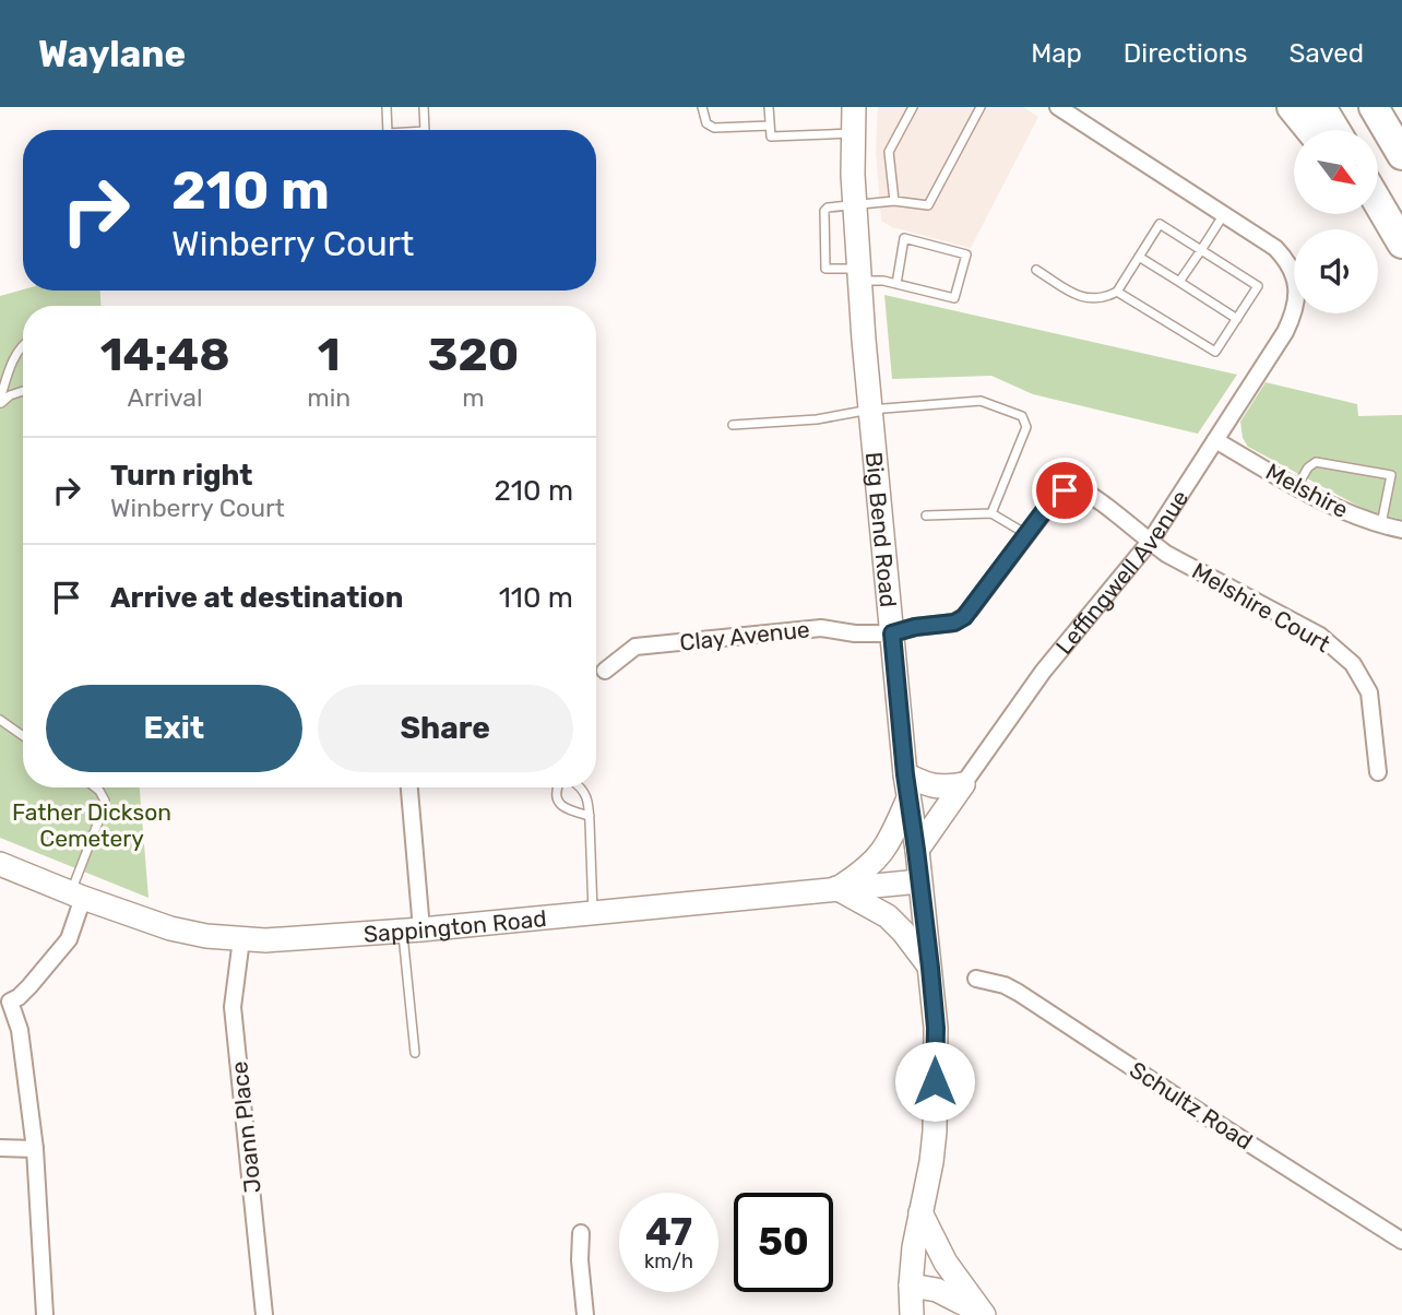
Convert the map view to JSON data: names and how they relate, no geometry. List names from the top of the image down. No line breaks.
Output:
{"streets":{"main road":["Big Bend Road","Leffingwell Avenue","Sappington Road"],"street":["Melshire","Melshire Court","Clay Avenue","Schultz Road","Joann Place"]},"crossings":[["Melshire","Leffingwell Avenue"],["Big Bend Road","Leffingwell Avenue"],["Big Bend Road","Clay Avenue"],["Big Bend Road","Sappington Road"],["Leffingwell Avenue","Melshire Court"],["Melshire Court","Clay Avenue"],["Sappington Road","Joann Place"]],"parks":["Father Dickson Cemetery"],"north":"bottom right","page":{"header":"Waylane","nav":["Map","Directions","Saved"],"turn":["210 m","Winberry Court"],"eta":["14:48","Arrival","1","min","320","m"],"list":[{"name":"Turn right","note":"Winberry Court","value":"210 m"},{"name":"Arrive at destination","value":"110 m"}],"buttons":["Exit","Share"],"speed":"47 km/h","limit":"50"}}
